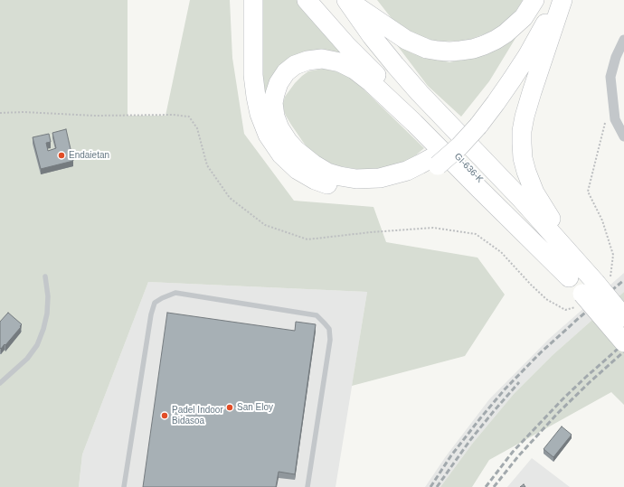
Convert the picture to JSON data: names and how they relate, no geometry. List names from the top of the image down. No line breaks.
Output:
{"streets":{"highway":["GI-636-K"]},"places":["Endaietan","San Eloy","Padel Indoor Bidasoa"]}
